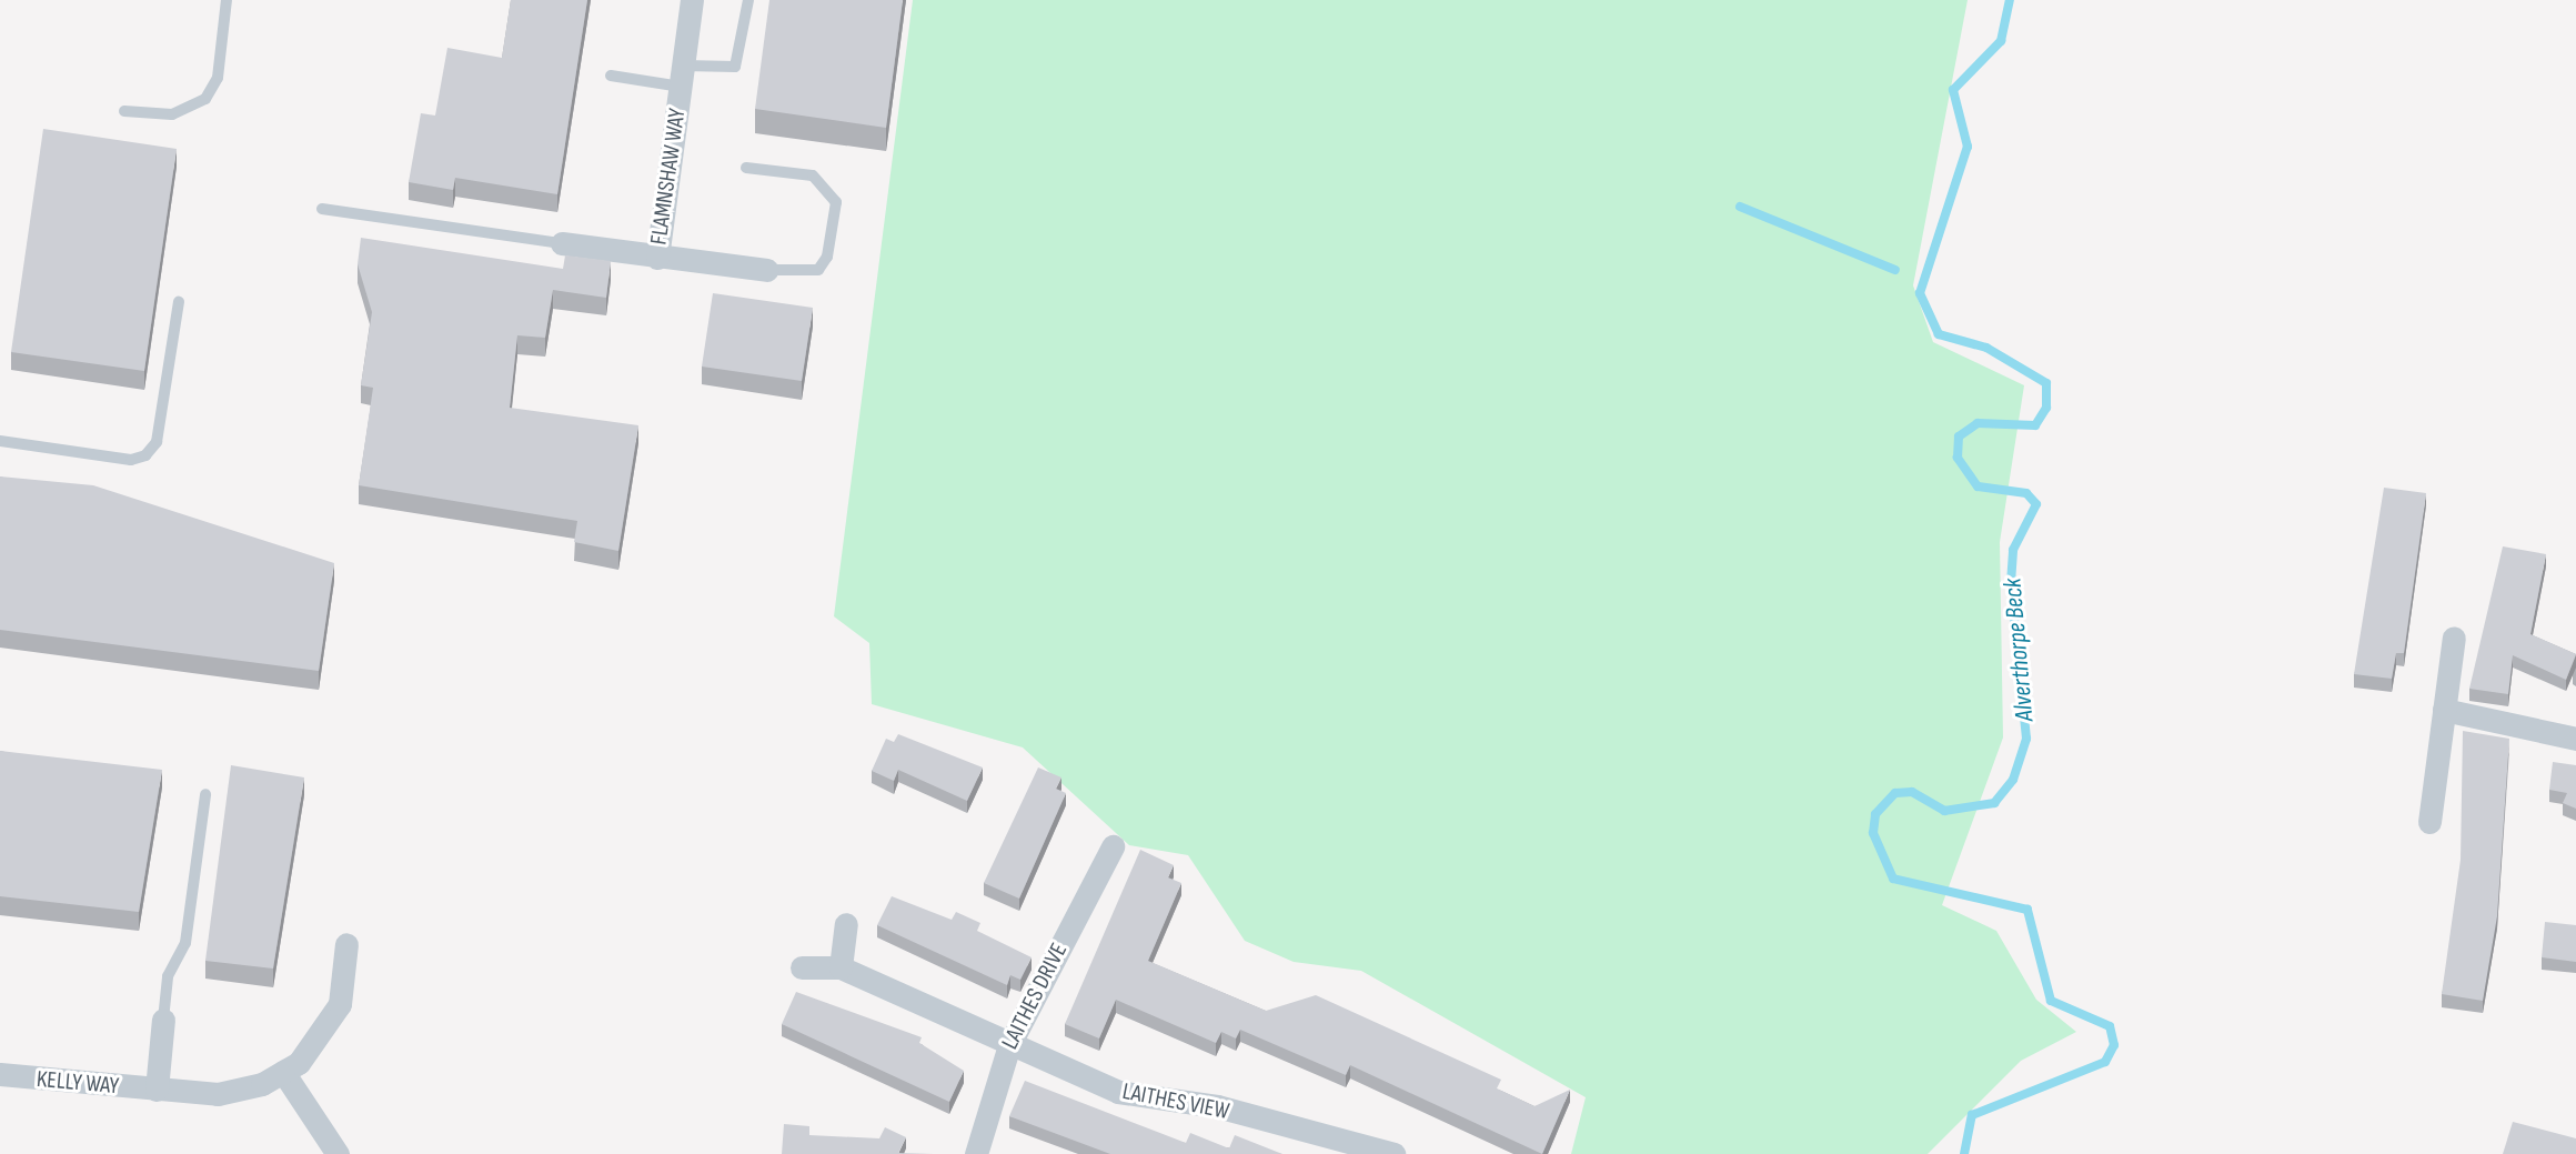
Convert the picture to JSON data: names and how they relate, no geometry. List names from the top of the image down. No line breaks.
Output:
{"streets":{"street":["FLAMNSHAW WAY","LAITHES DRIVE","KELLY WAY","LAITHES VIEW"]},"crossings":[["LAITHES DRIVE","LAITHES VIEW"]],"water":["Alverthorpe Beck"]}
